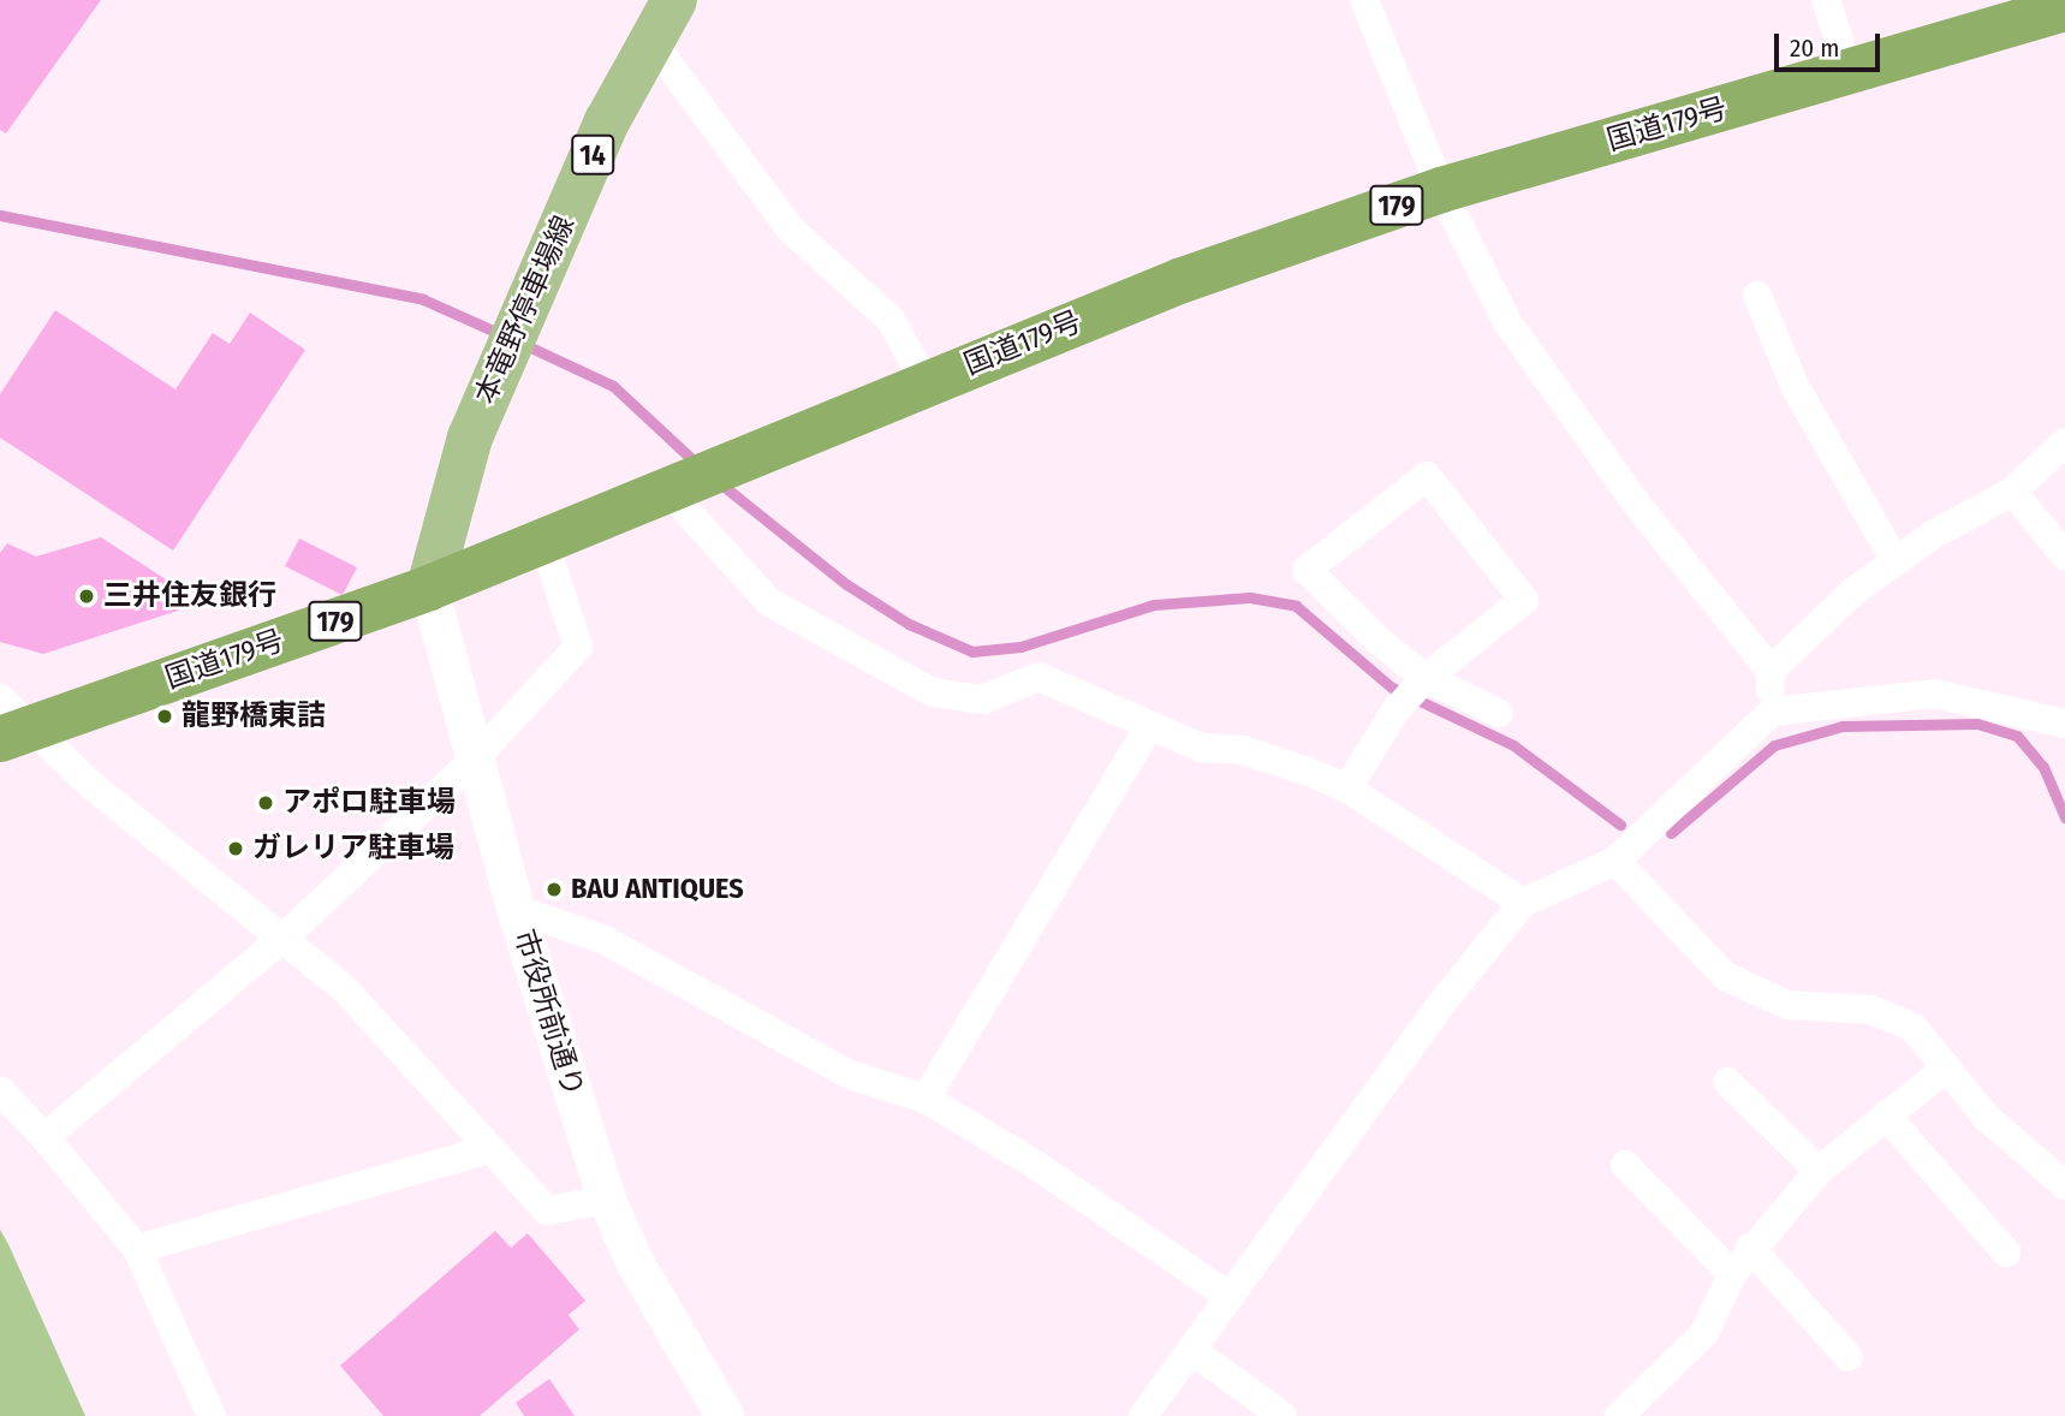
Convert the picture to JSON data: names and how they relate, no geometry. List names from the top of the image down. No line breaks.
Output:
{"streets":{"highway":["国道179号","179"],"main road":["14","本竜野停車場線"],"street":["市役所前通り"]},"crossings":[["国道179号","本竜野停車場線"],["国道179号","市役所前通り"],["本竜野停車場線","市役所前通り"]],"places":["三井住友銀行","龍野橋東詰","アポロ駐車場","ガレリア駐車場","BAU ANTIQUES"],"scale_bar":"20 m"}
